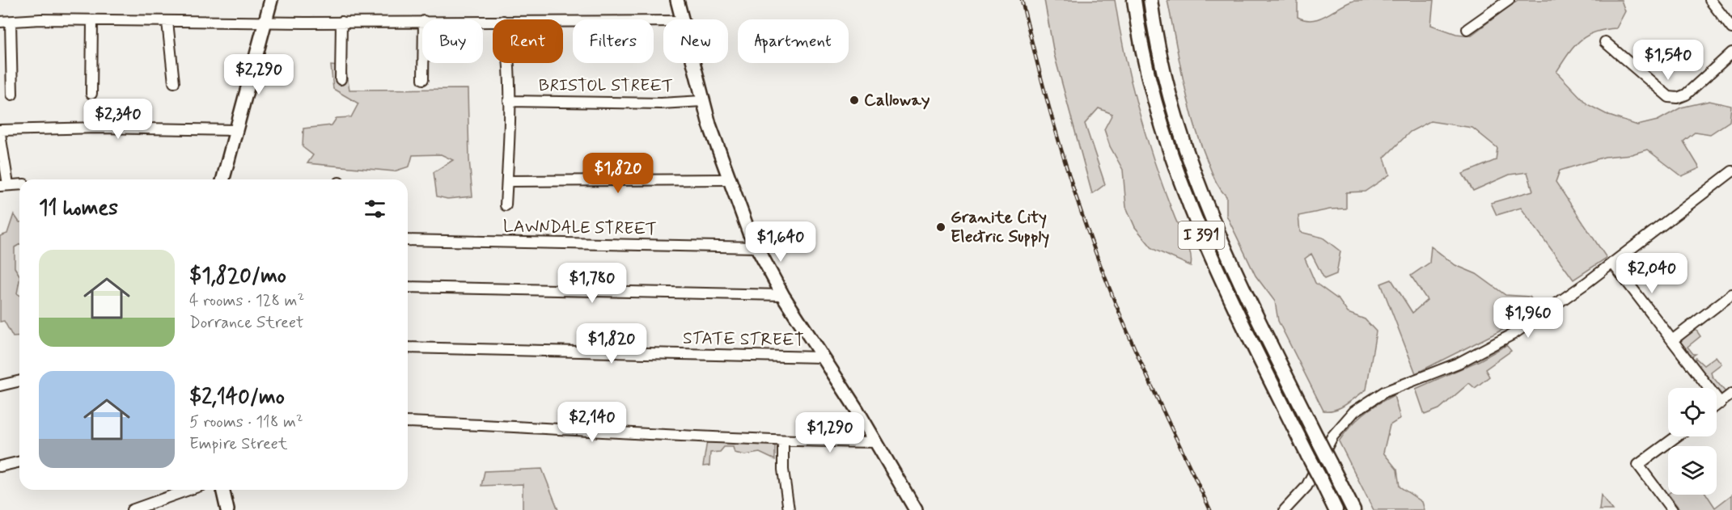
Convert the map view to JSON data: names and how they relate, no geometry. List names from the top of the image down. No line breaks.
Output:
{"streets":{"highway":["I 391"],"street":["BRISTOL STREET","LAWNDALE STREET","STATE STREET"]},"places":["Calloway","Granite City Electric Supply"],"page":{"chip":["Buy","Rent","Filters","New","Apartment"],"price":["$1,540","$2,290","$2,340","$1,820","$1,640","$2,040","$1,780","$1,960","$1,820","$2,140","$1,290"],"heading":"11 homes","list":[{"name":"$1,820/mo","note":"4 rooms · 128 m² · Dorrance Street"},{"name":"$2,140/mo","note":"5 rooms · 118 m² · Empire Street"}]}}
